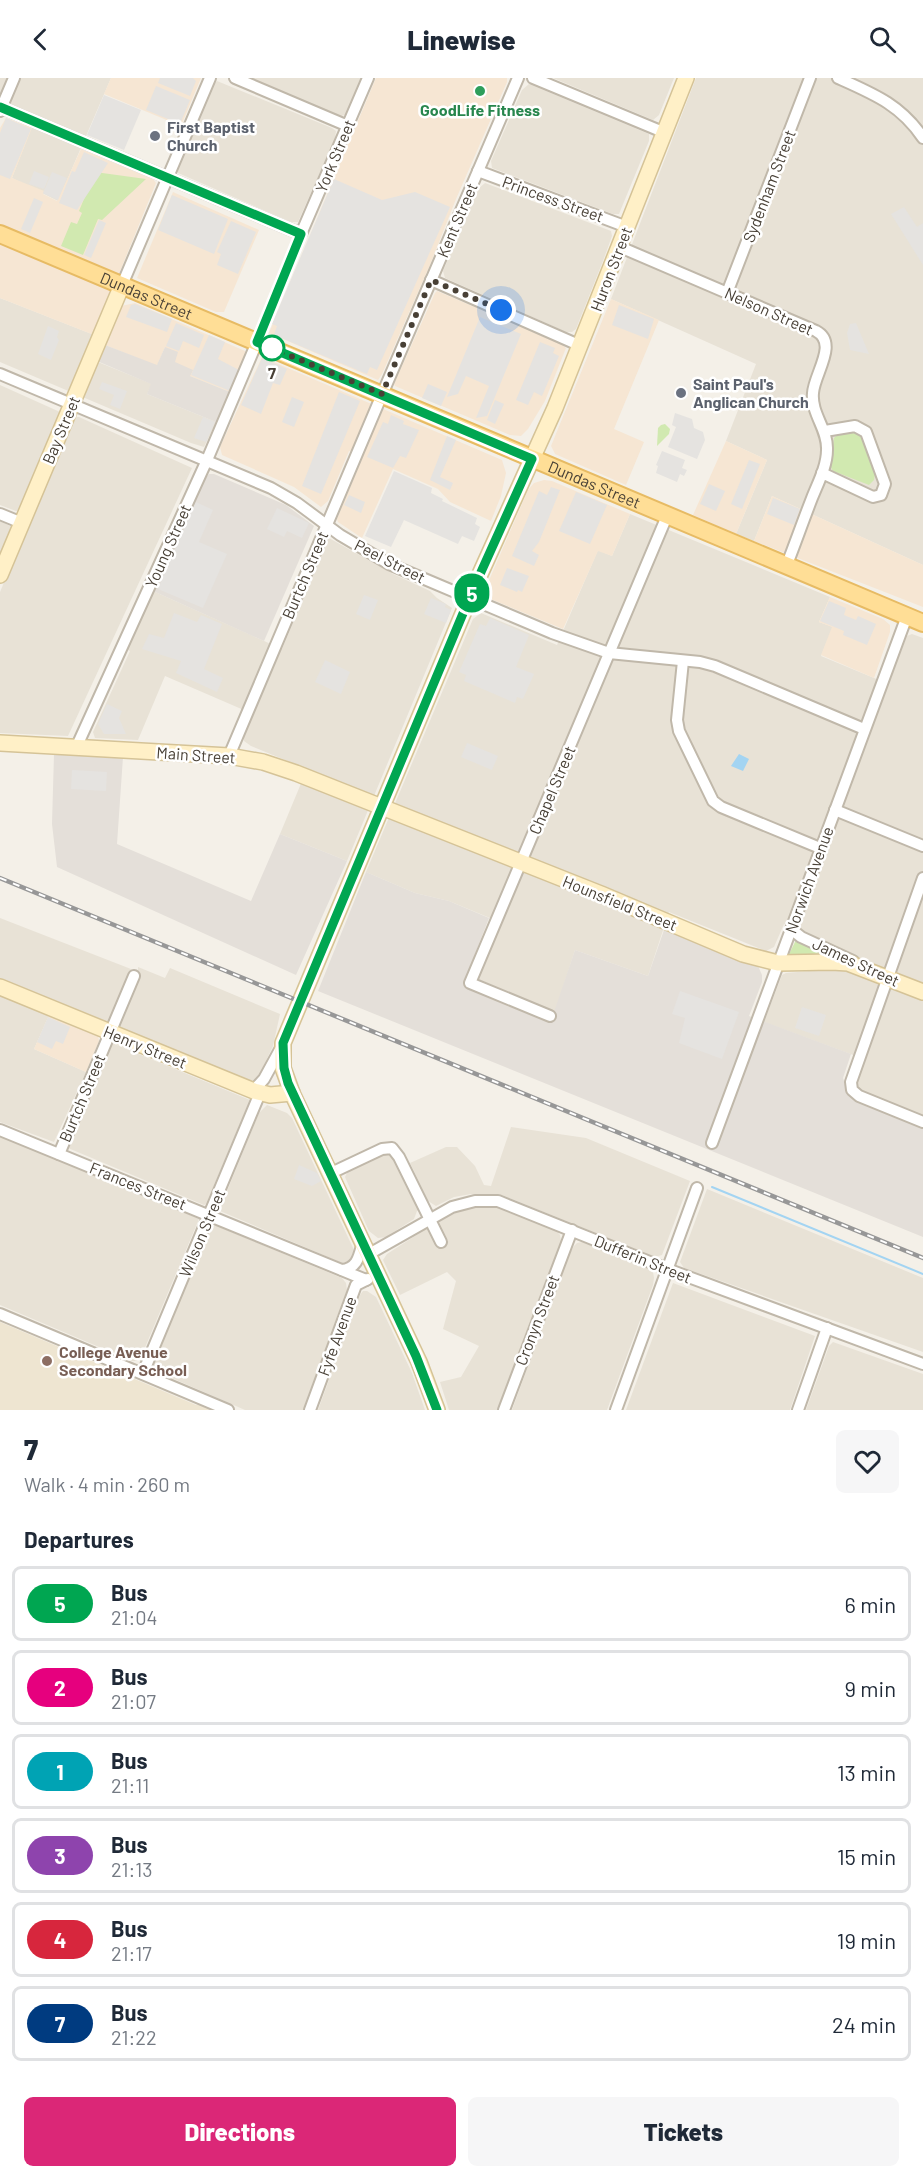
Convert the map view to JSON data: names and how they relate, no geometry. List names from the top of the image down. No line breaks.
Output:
{"streets":{"main road":["Huron Street","Dundas Street","Bay Street","Main Street","Hounsfield Street","James Street","Henry Street","Wilson Street"],"street":["York Street","Sydenham Street","Princess Street","Kent Street","Nelson Street","Young Street","Peel Street","Burtch Street","Chapel Street","Norwich Avenue","Frances Street","Dufferin Street","Cronyn Street","Fyfe Avenue"]},"crossings":[["Sydenham Street","Nelson Street"],["Princess Street","Kent Street"],["Princess Street","Huron Street"],["Kent Street","Dundas Street"],["Kent Street","Burtch Street"],["Huron Street","Dundas Street"],["Huron Street","Nelson Street"],["Huron Street","Wilson Street"],["Dundas Street","Bay Street"],["Dundas Street","Young Street"],["Dundas Street","Burtch Street"],["Dundas Street","Chapel Street"],["Dundas Street","Norwich Avenue"],["Dundas Street","Wilson Street"],["Bay Street","Peel Street"],["Young Street","Peel Street"],["Young Street","Main Street"],["Peel Street","Burtch Street"],["Peel Street","Chapel Street"],["Peel Street","Norwich Avenue"],["Peel Street","Wilson Street"],["Burtch Street","Main Street"],["Burtch Street","Henry Street"],["Burtch Street","Frances Street"],["Main Street","Hounsfield Street"],["Main Street","Wilson Street"],["Chapel Street","Hounsfield Street"],["Norwich Avenue","Hounsfield Street"],["Norwich Avenue","James Street"],["Hounsfield Street","James Street"],["Hounsfield Street","Wilson Street"],["Henry Street","Wilson Street"],["Frances Street","Wilson Street"],["Frances Street","Fyfe Avenue"],["Wilson Street","Dufferin Street"],["Wilson Street","Fyfe Avenue"],["Dufferin Street","Cronyn Street"]],"places":["GoodLife Fitness","First Baptist Church","7","Saint Paul's Anglican Church","College Avenue Secondary School"],"lines":["bus line 5"],"page":{"header":"Linewise","on_map":"5","heading":[["7","Walk · 4 min · 260 m"],"Departures"],"list":[{"mark":"5","name":"Bus","note":"21:04","value":"6 min"},{"mark":"2","name":"Bus","note":"21:07","value":"9 min"},{"mark":"1","name":"Bus","note":"21:11","value":"13 min"},{"mark":"3","name":"Bus","note":"21:13","value":"15 min"},{"mark":"4","name":"Bus","note":"21:17","value":"19 min"},{"mark":"7","name":"Bus","note":"21:22","value":"24 min"}],"buttons":["Directions","Tickets"]}}
